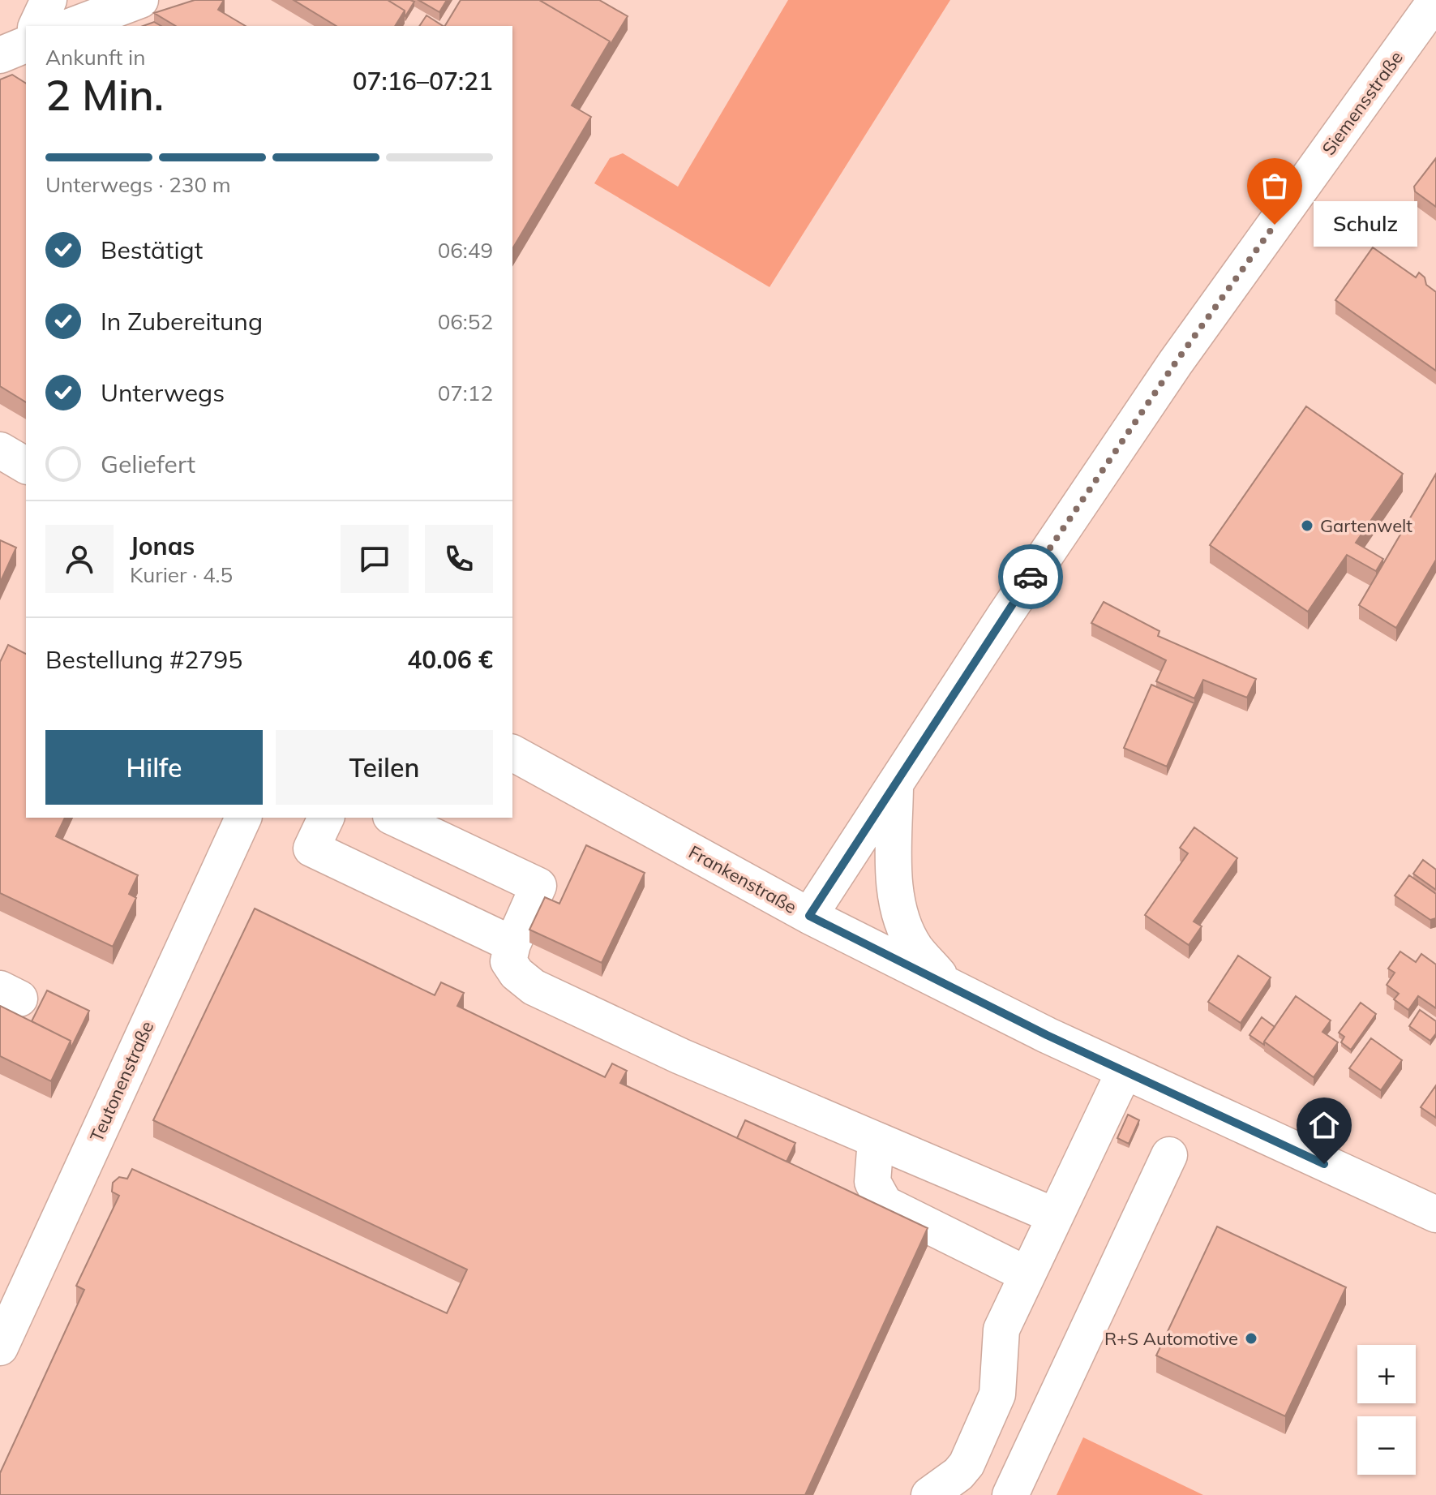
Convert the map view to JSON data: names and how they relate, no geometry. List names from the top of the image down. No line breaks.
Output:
{"streets":{"street":["Siemensstraße","Frankenstraße","Teutonenstraße"]},"crossings":[["Siemensstraße","Frankenstraße"]],"places":["Schulz","Gartenwelt","R+S Automotive"],"page":{"heading":["2 Min.","Ankunft in","07:16–07:21"],"panel":["Jonas","Kurier · 4.5","Bestellung #2795","40.06 €"],"bar":"Unterwegs · 230 m","bubble":"Schulz","list":[["Bestätigt","06:49"],["In Zubereitung","06:52"],["Unterwegs","07:12"],"Geliefert"],"buttons":["Hilfe","Teilen"],"map_buttons":["+","−"]}}
